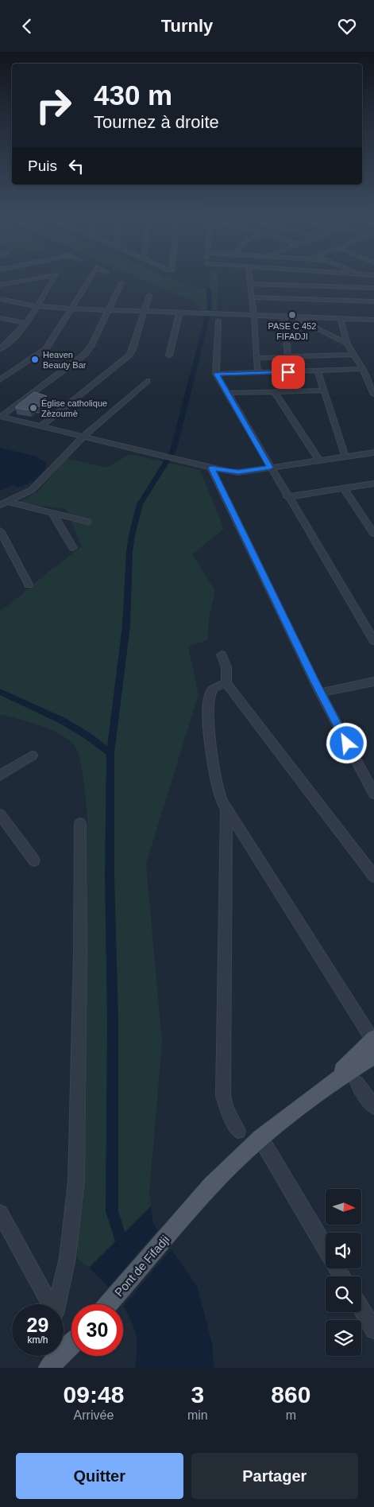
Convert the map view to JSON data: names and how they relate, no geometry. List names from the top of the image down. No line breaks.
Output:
{"streets":{"main road":["Pont de Fifadji"]},"places":["PASE C 452 FIFADJI","Heaven Beauty Bar","Église catholique Zèzoumè"],"north":"right","page":{"header":"Turnly","turn":["430 m","Tournez à droite"],"then":"Puis","speed":"29 km/h","limit":"30","eta":["09:48","Arrivée","3","min","860","m"],"buttons":["Quitter","Partager"]}}
